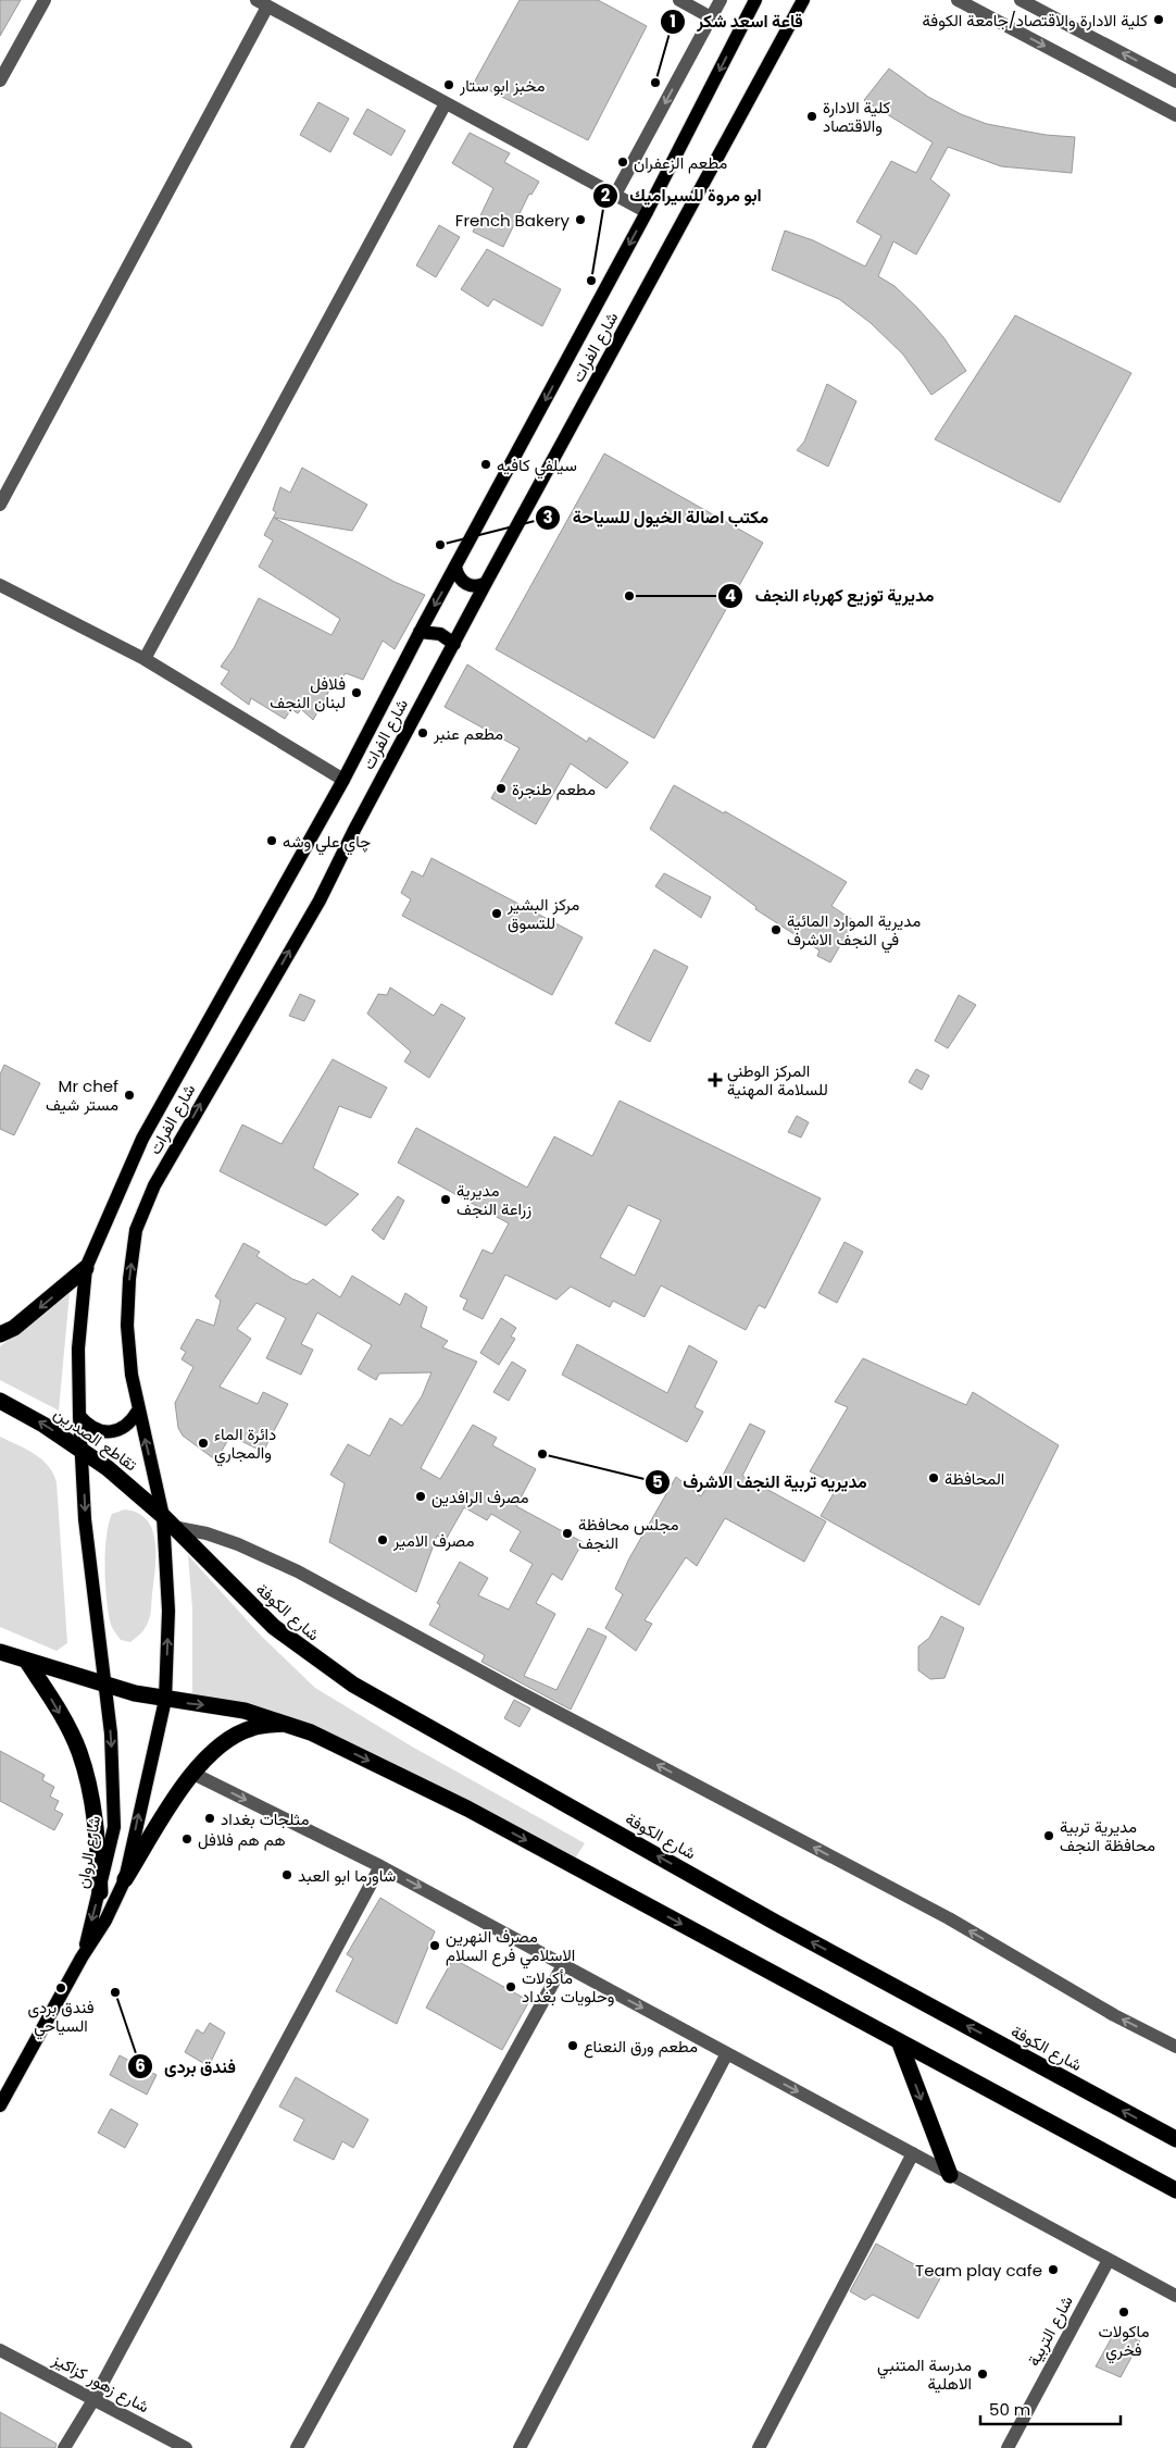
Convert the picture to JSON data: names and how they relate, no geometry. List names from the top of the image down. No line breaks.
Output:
{"streets":{"highway":["تقاطع الصدرين","شارع الكوفة"],"main road":["شارع الفرات","شارع الروان"],"street":["شارع التربية","شارع زهور كزاكيز"]},"crossings":[["شارع الفرات","تقاطع الصدرين"],["شارع الفرات","شارع الكوفة"],["شارع الفرات","شارع الروان"],["تقاطع الصدرين","شارع الكوفة"],["تقاطع الصدرين","شارع الروان"]],"one_way":["تقاطع الصدرين"],"places":{"other":["كلية الادارة والاقتصاد/جامعة الكوفة","قاعة اسعد شكر","مخبز ابو ستار","كلية الادارة والاقتصاد","مطعم الزعفران","French Bakery","ابو مروة للسيراميك","سيلفي كافيه","مكتب اصالة الخيول للسياحة","مديرية توزيع كهرباء النجف","فلافل لبنان النجف","مطعم عنبر","مطعم طنجرة","چاي علي وشه","مركز البشير للتسوق","مديرية الموارد المائية في النجف الاشرف","Mr chef مستر شيف","مديرية زراعة النجف","دائرة الماء والمجاري","مديريه تربية النجف الاشرف","المحافظة","مصرف الرافدين","مجلس محافظة النجف","مصرف الامير","مثلجات بغداد","مديرية تربية محافظة النجف","هم هم فلافل","شاورما ابو العبد","مصرف النهرين الاسلامي فرع السلام","مأكولات وحلويات بغداد","فندق بردى السياحي","فندق بردى","مطعم ورق النعناع","Team play cafe","ماكولات فخري","مدرسة المتنبي الاهلية"],"health":["المركز الوطني للسلامة المهنية"]},"scale_bar":"50 m"}
